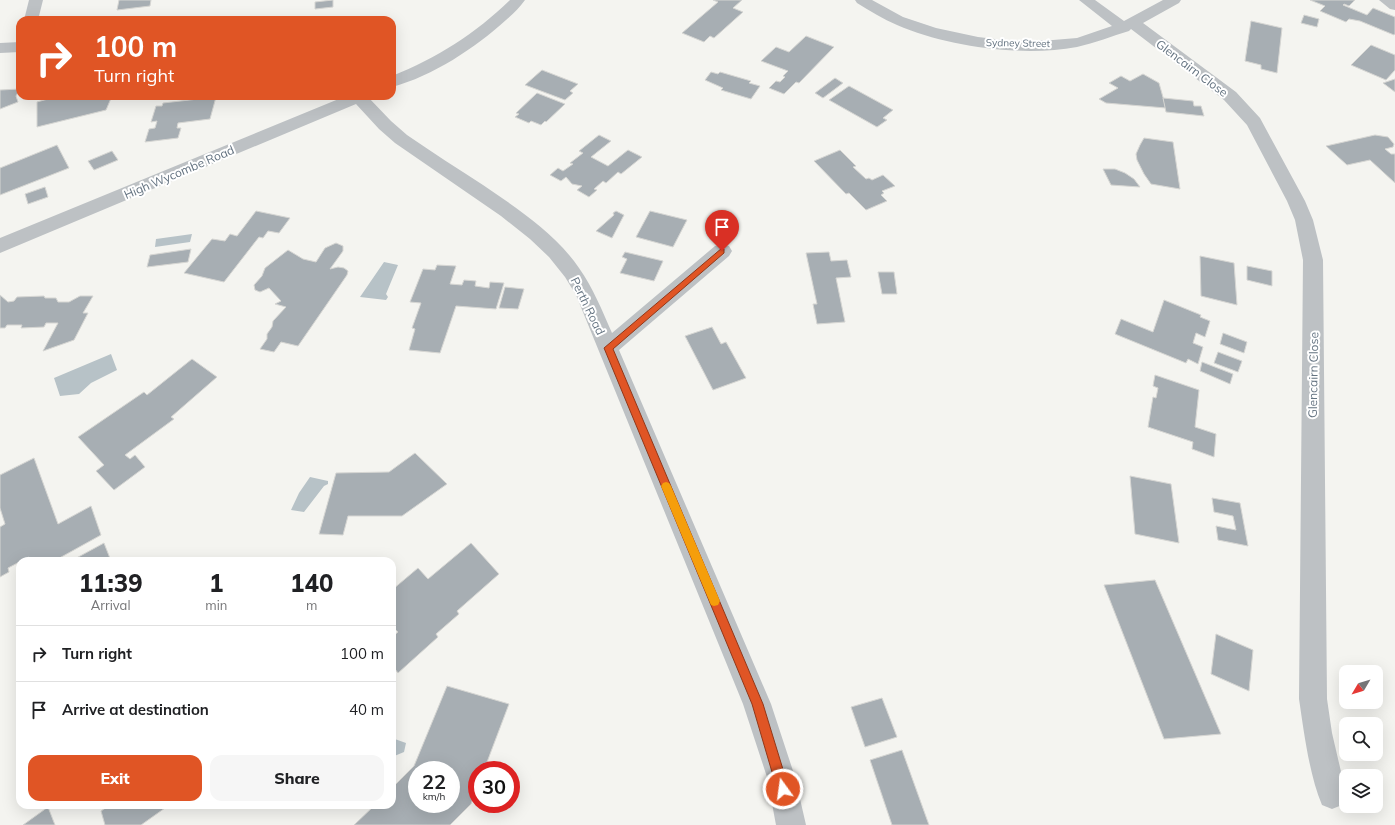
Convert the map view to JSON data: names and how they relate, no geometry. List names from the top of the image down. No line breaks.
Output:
{"streets":{"street":["Sydney Street","Glencairn Close","High Wycombe Road","Perth Road"]},"crossings":[["Sydney Street","Glencairn Close"]],"north":"bottom left","page":{"turn":["100 m","Turn right"],"eta":["11:39","Arrival","1","min","140","m"],"list":[{"name":"Turn right","value":"100 m"},{"name":"Arrive at destination","value":"40 m"}],"buttons":["Exit","Share"],"speed":"22 km/h","limit":"30"}}
